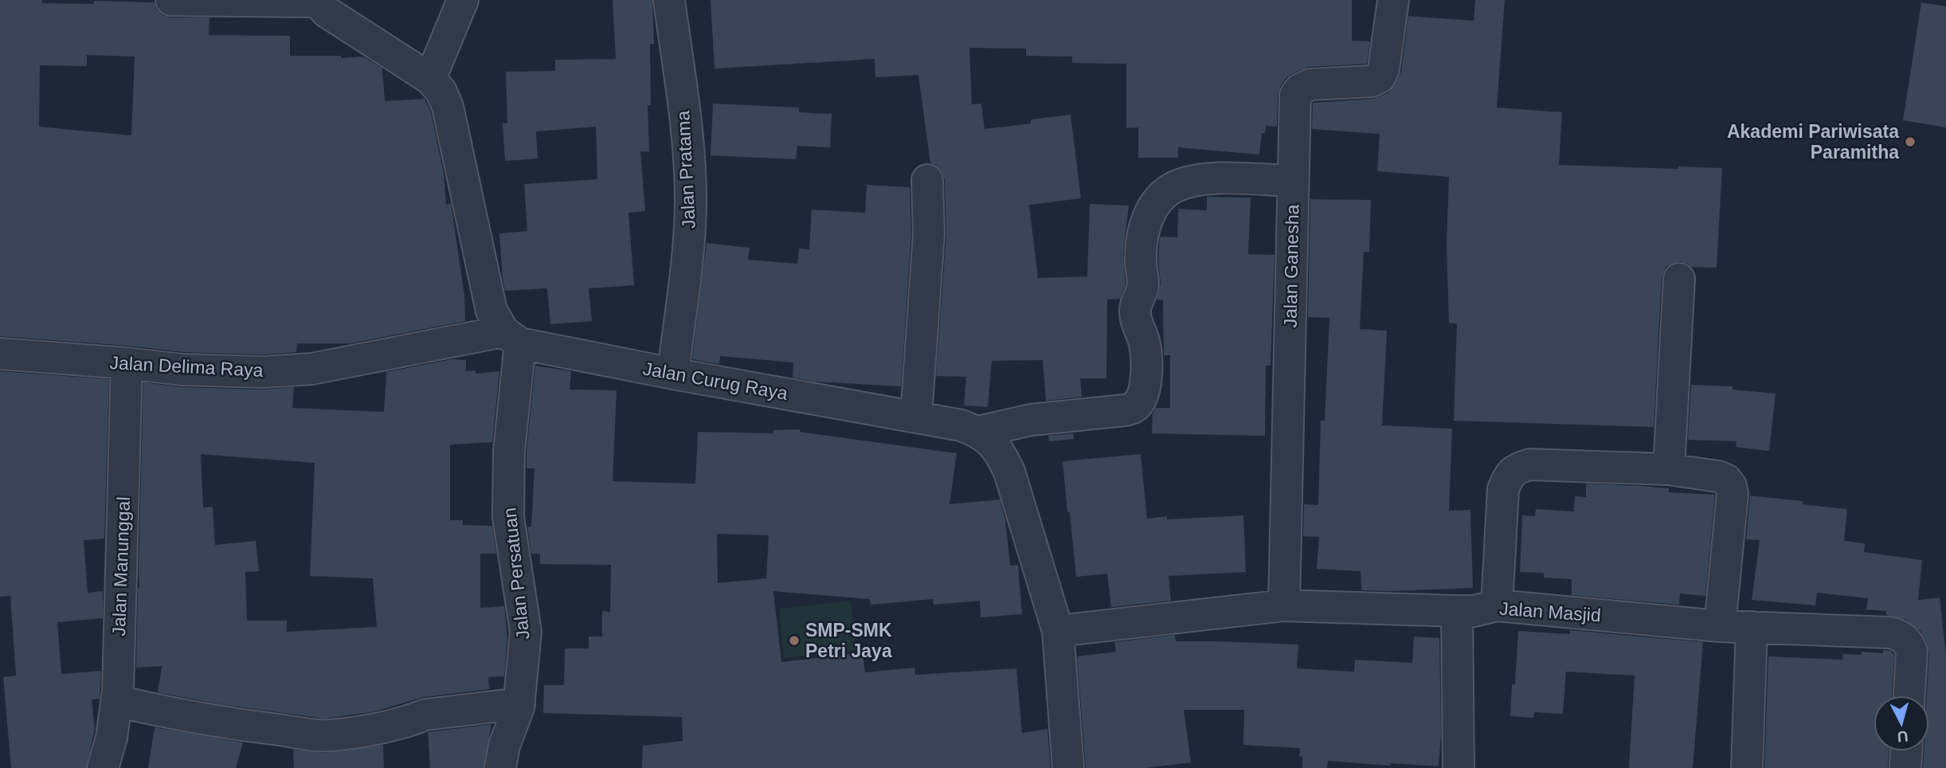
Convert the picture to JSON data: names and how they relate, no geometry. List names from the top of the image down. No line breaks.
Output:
{"streets":{"street":["Jalan Pratama","Jalan Ganesha","Jalan Delima Raya","Jalan Curug Raya","Jalan Manunggal","Jalan Persatuan","Jalan Masjid"]},"crossings":[["Jalan Pratama","Jalan Curug Raya"],["Jalan Ganesha","Jalan Masjid"],["Jalan Delima Raya","Jalan Curug Raya"],["Jalan Delima Raya","Jalan Manunggal"],["Jalan Delima Raya","Jalan Persatuan"],["Jalan Curug Raya","Jalan Persatuan"],["Jalan Curug Raya","Jalan Masjid"]],"places":["Akademi Pariwisata Paramitha","SMP-SMK Petri Jaya"],"north":"bottom"}
